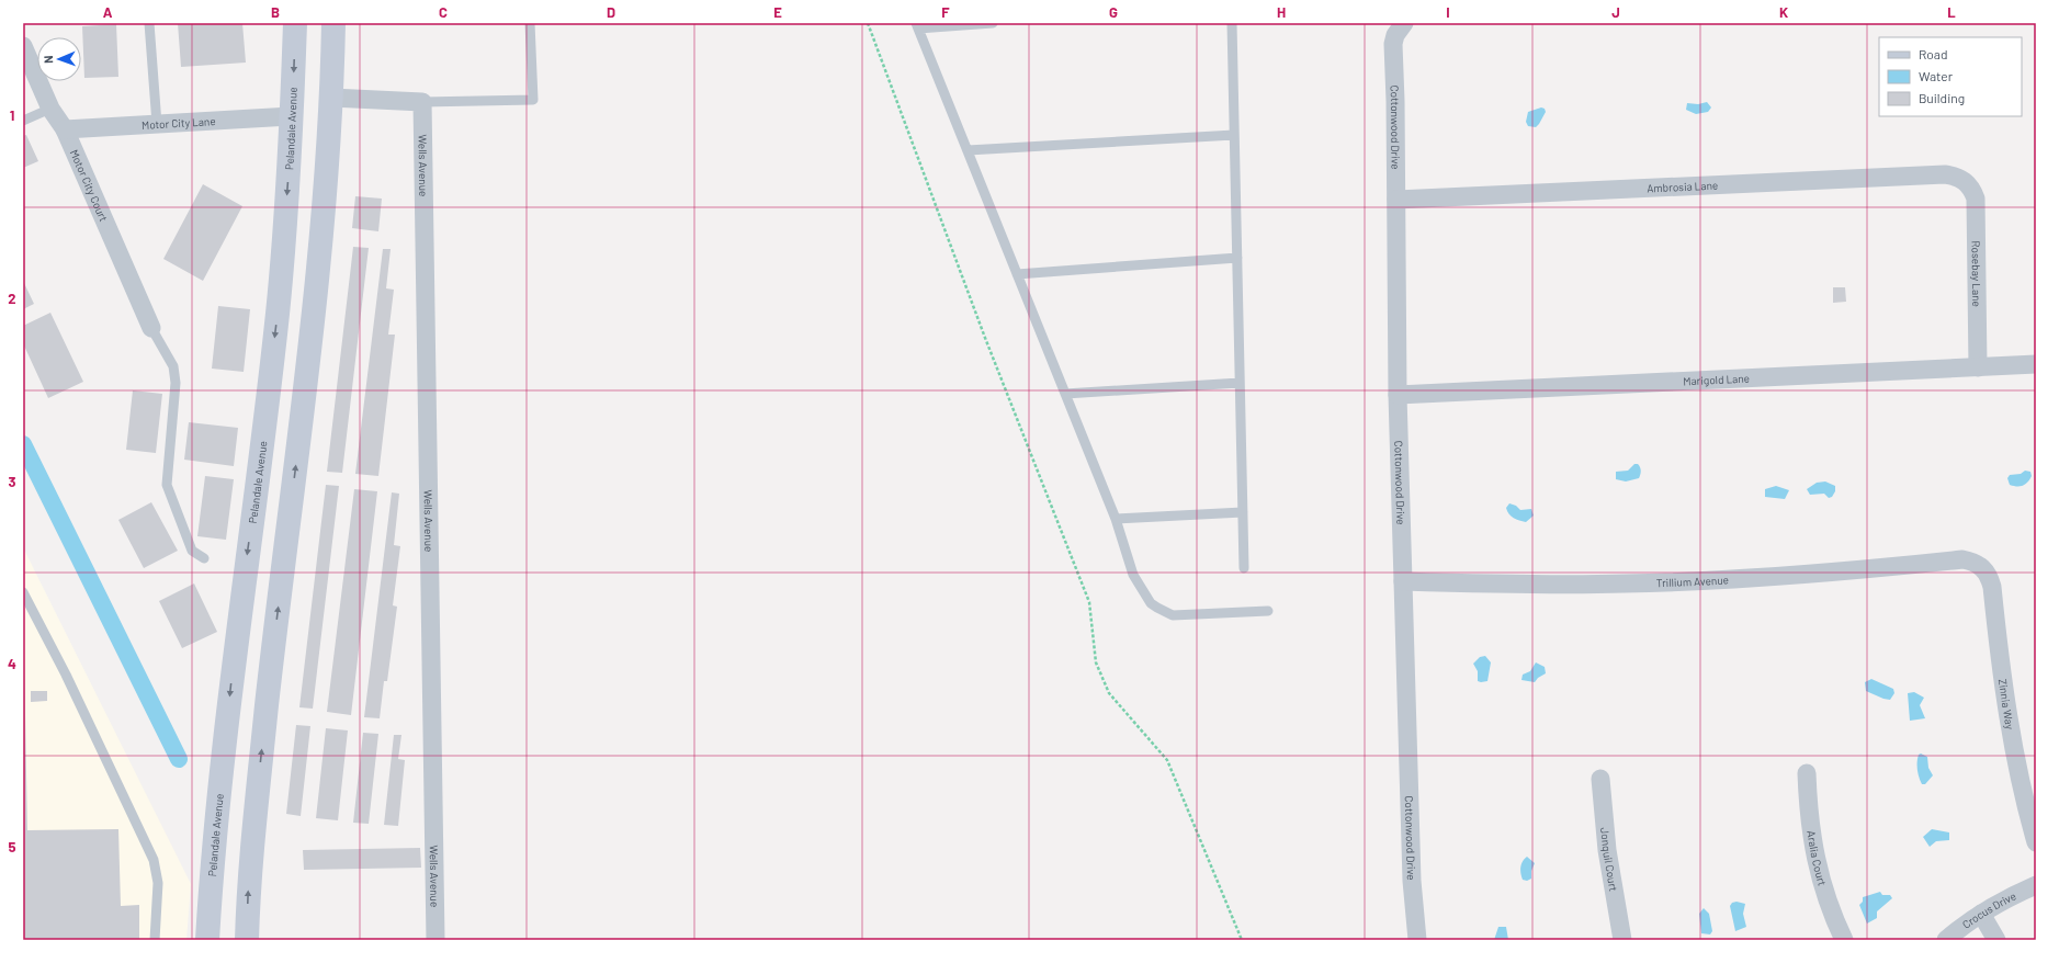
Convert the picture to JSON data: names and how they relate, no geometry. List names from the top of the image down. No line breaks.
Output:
{"streets":{"main road":["Pelandale Avenue"],"street":["Motor City Lane","Cottonwood Drive","Wells Avenue","Motor City Court","Ambrosia Lane","Rosebay Lane","Marigold Lane","Trillium Avenue","Zinnia Way","Aralia Court","Jonquil Court","Crocus Drive"]},"crossings":[["Motor City Lane","Pelandale Avenue"],["Motor City Lane","Motor City Court"],["Cottonwood Drive","Ambrosia Lane"],["Cottonwood Drive","Marigold Lane"],["Cottonwood Drive","Trillium Avenue"],["Ambrosia Lane","Rosebay Lane"],["Rosebay Lane","Marigold Lane"],["Trillium Avenue","Zinnia Way"]],"legend":["Road","Water","Building"],"north":"left","grid":{"columns":["A","B","C","D","E","F","G","H","I","J","K","L"],"rows":["1","2","3","4","5"]}}
